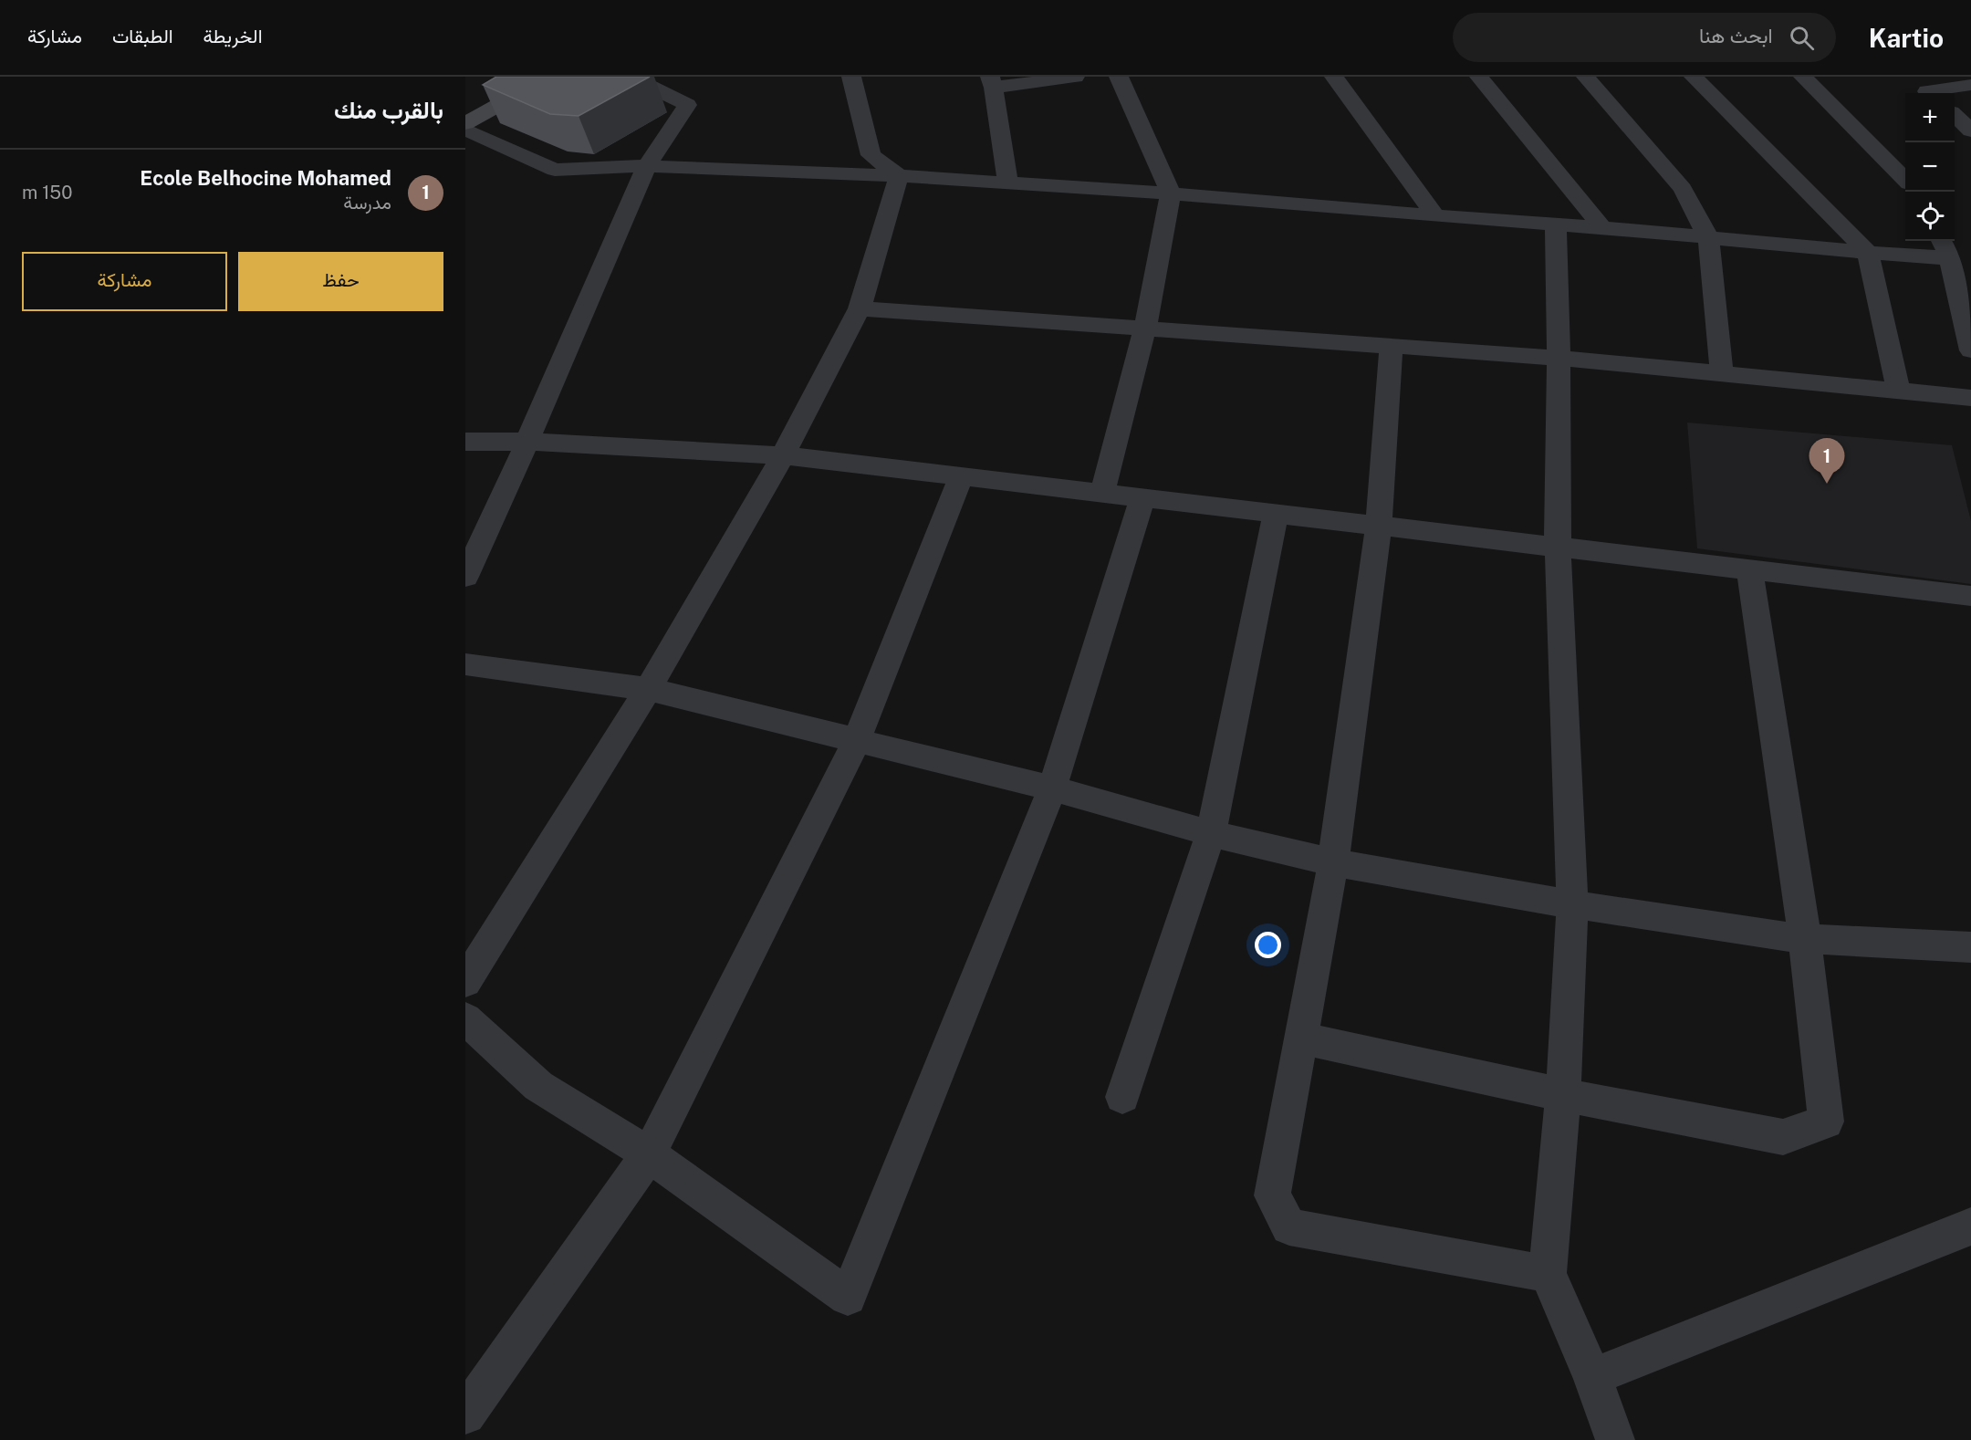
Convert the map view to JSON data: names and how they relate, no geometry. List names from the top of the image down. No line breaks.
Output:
{"page":{"header":"Kartio","search":"ابحث هنا","nav":["الخريطة","الطبقات","مشاركة"],"heading":"بالقرب منك","map_buttons":["+","−"],"list":[{"mark":"1","name":"Ecole Belhocine Mohamed","note":"مدرسة","value":"150 m"}],"buttons":["حفظ","مشاركة"],"pins":"1"}}
